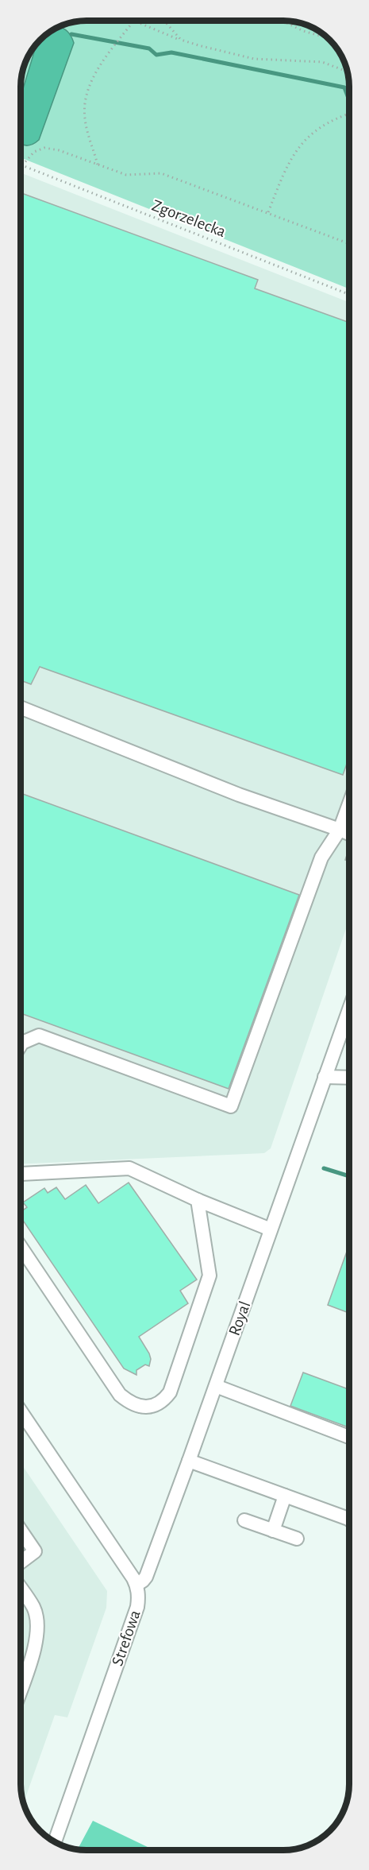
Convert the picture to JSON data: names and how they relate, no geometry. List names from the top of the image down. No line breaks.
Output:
{"streets":{"street":["Royal","Strefowa"],"path":["Zgorzelecka"]},"crossings":[["Royal","Strefowa"]]}
